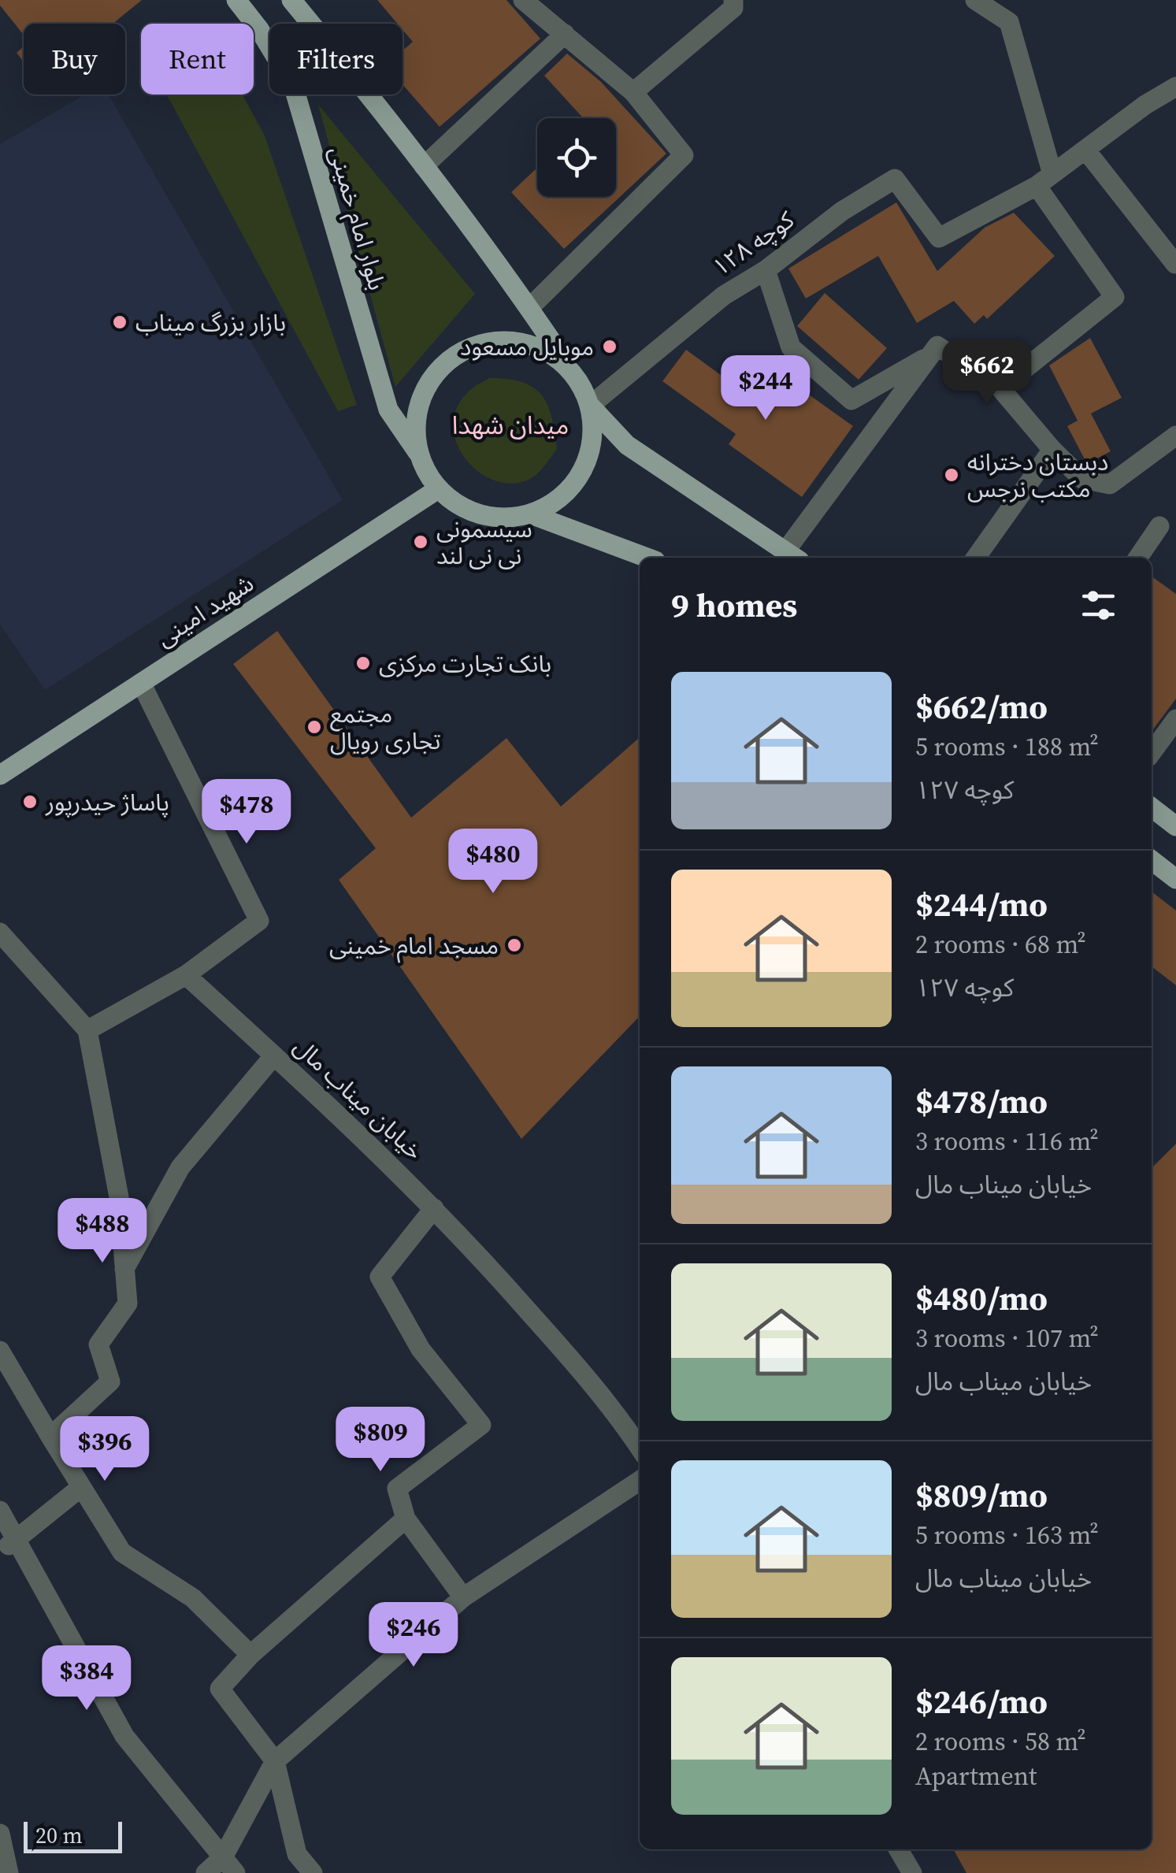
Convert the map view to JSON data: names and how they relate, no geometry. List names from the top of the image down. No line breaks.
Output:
{"streets":{"main road":["بلوار امام خمینی","شهید امینی"],"street":["کوچه ۱۲۸","خیابان میناب مال"]},"crossings":[["بلوار امام خمینی","کوچه ۱۲۸"],["بلوار امام خمینی","شهید امینی"],["کوچه ۱۲۸","شهید امینی"]],"districts":["میدان شهدا"],"places":["بازار بزرگ میناب","موبایل مسعود","دبستان دخترانه مکتب نرجس","سیسمونی نی نی لند","بانک تجارت مرکزی","مجتمع تجاری رویال","پاساژ حیدرپور","مسجد امام خمینی"],"scale_bar":"20 m","page":{"chip":["Buy","Rent","Filters"],"price":["$662","$244","$478","$480","$488","$809","$396","$246","$384"],"heading":"9 homes","list":[{"name":"$662/mo","note":"5 rooms · 188 m² · کوچه ۱۲۷"},{"name":"$244/mo","note":"2 rooms · 68 m² · کوچه ۱۲۷"},{"name":"$478/mo","note":"3 rooms · 116 m² · خیابان میناب مال"},{"name":"$480/mo","note":"3 rooms · 107 m² · خیابان میناب مال"},{"name":"$809/mo","note":"5 rooms · 163 m² · خیابان میناب مال"},{"name":"$246/mo","note":"2 rooms · 58 m² · Apartment"}],"scale":"20 m"}}
